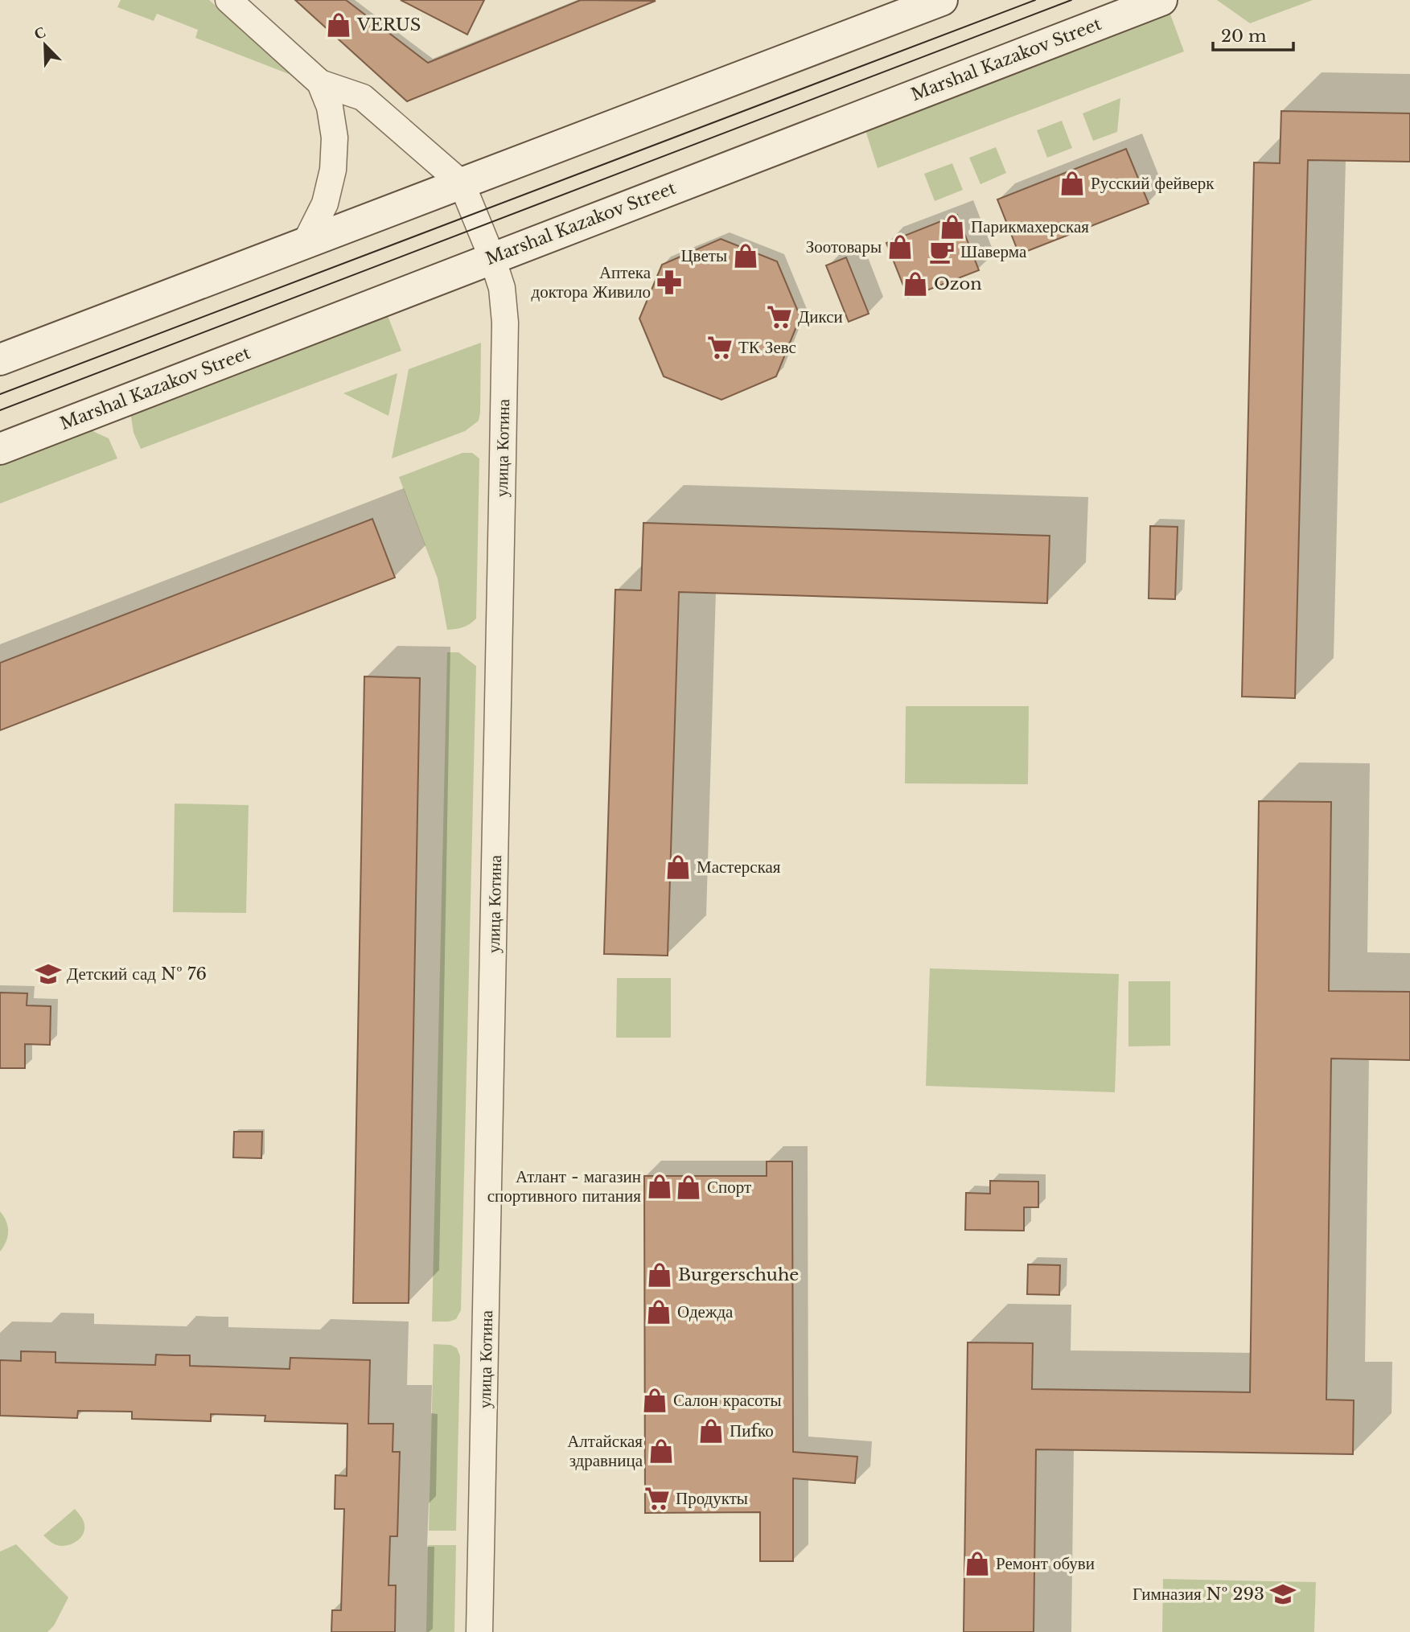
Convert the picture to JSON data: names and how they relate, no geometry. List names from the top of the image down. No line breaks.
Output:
{"streets":{"main road":["Marshal Kazakov Street"],"street":["улица Котина"]},"crossings":[["Marshal Kazakov Street","улица Котина"]],"places":{"shop":["VERUS","Русский фейверк","Парикмахерская","Зоотовары","Цветы","Ozon","Мастерская","Атлант - магазин спортивного питания","Спорт","Burgerschuhe","Одежда","Салон красоты","Пиfко","Алтайская здравница","Ремонт обуви"],"cafe":["Шаверма"],"pharmacy":["Аптека доктора Живило"],"supermarket":["Дикси","ТК Зевс","Продукты"],"school or university":["Детский сад № 76","Гимназия № 293"]},"scale_bar":"20 m","north":"top left"}
